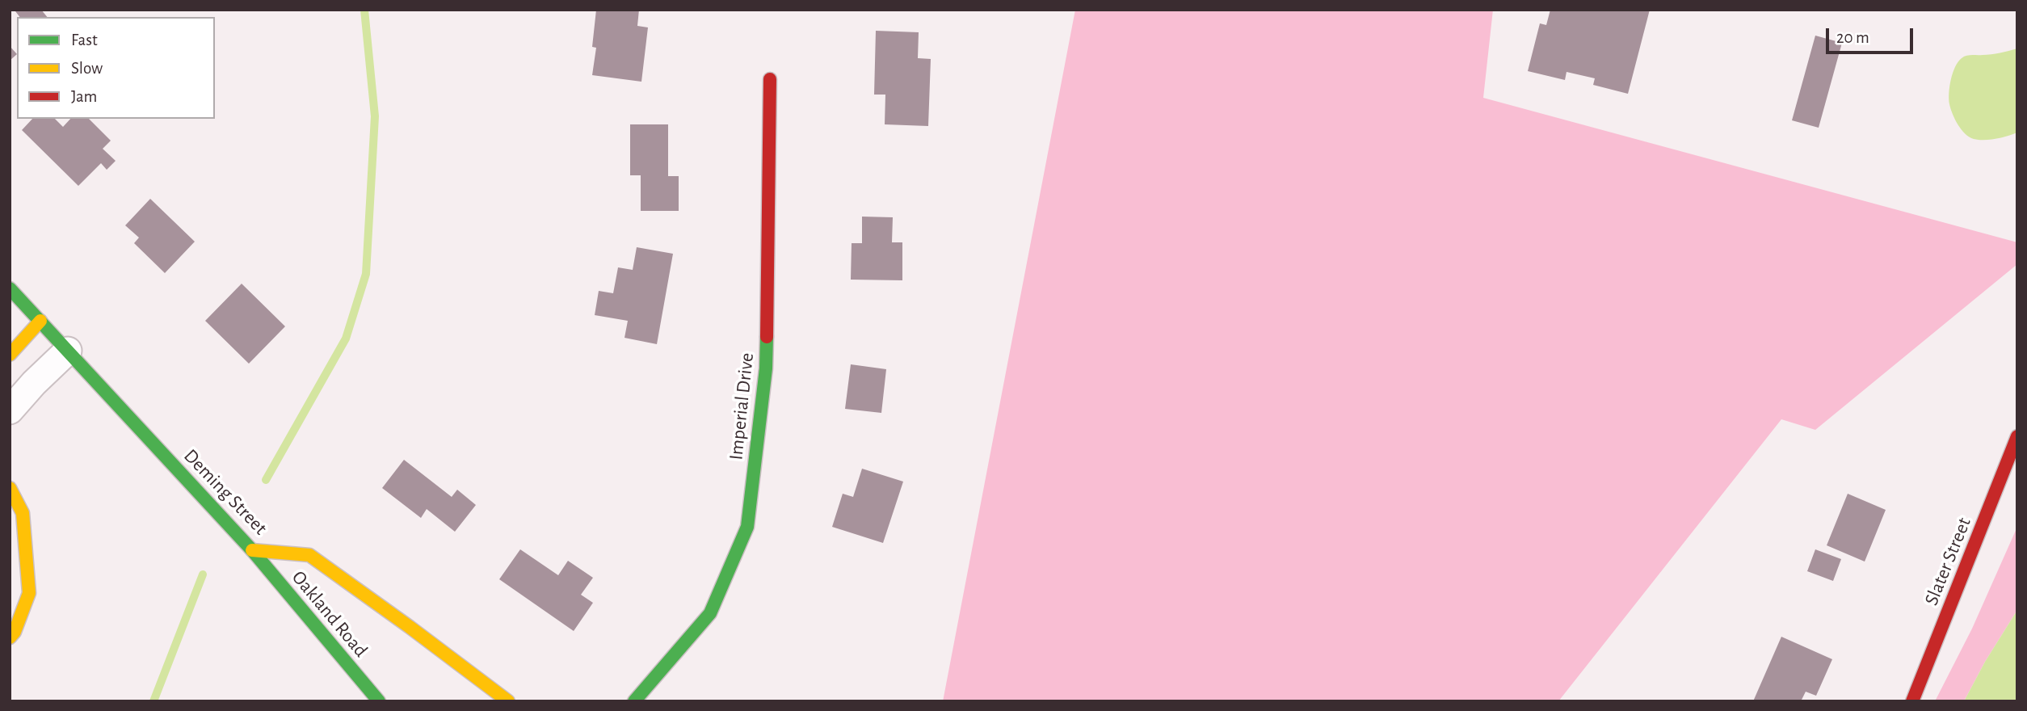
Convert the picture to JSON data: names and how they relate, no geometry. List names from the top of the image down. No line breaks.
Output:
{"streets":{"street":["Imperial Drive","Deming Street","Slater Street","Oakland Road"]},"crossings":[["Deming Street","Oakland Road"]],"legend":["Fast","Slow","Jam"],"scale_bar":"20 m"}
